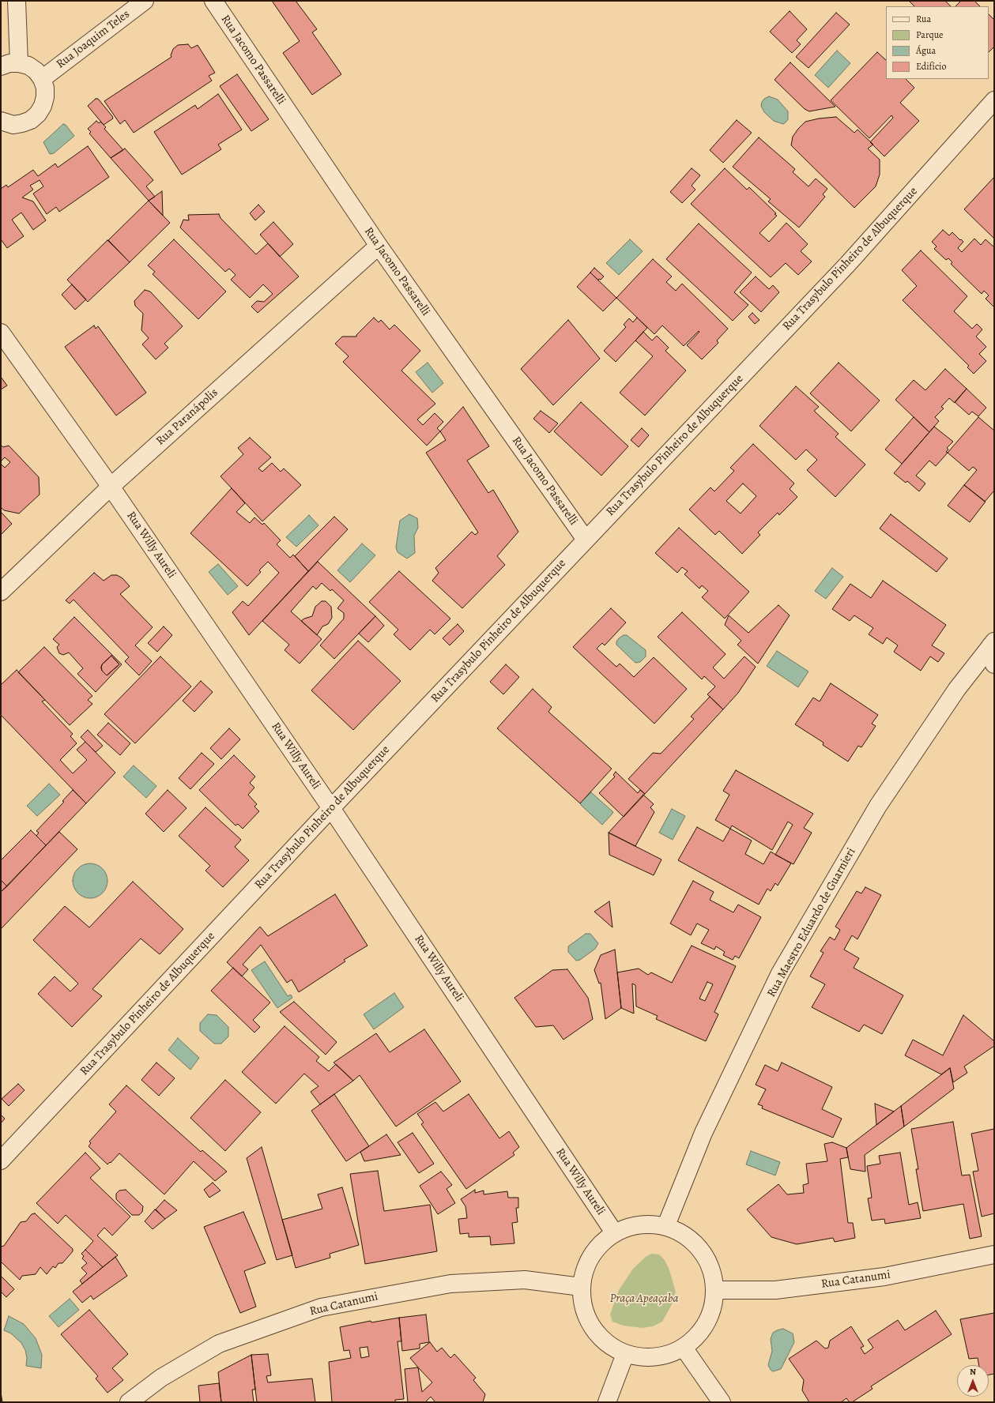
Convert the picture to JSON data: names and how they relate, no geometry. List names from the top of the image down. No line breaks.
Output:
{"streets":{"street":["Rua Joaquim Teles","Rua Jacomo Passarelli","Rua Trasybulo Pinheiro de Albuquerque","Rua Paranápolis","Rua Willy Aureli","Rua Maestro Eduardo de Guarnieri","Rua Catanumi"]},"crossings":[["Rua Jacomo Passarelli","Rua Trasybulo Pinheiro de Albuquerque"],["Rua Jacomo Passarelli","Rua Paranápolis"],["Rua Trasybulo Pinheiro de Albuquerque","Rua Willy Aureli"],["Rua Paranápolis","Rua Willy Aureli"]],"parks":["Praça Apeaçaba"],"legend":["Rua","Parque","Água","Edifício"],"north":"top"}
